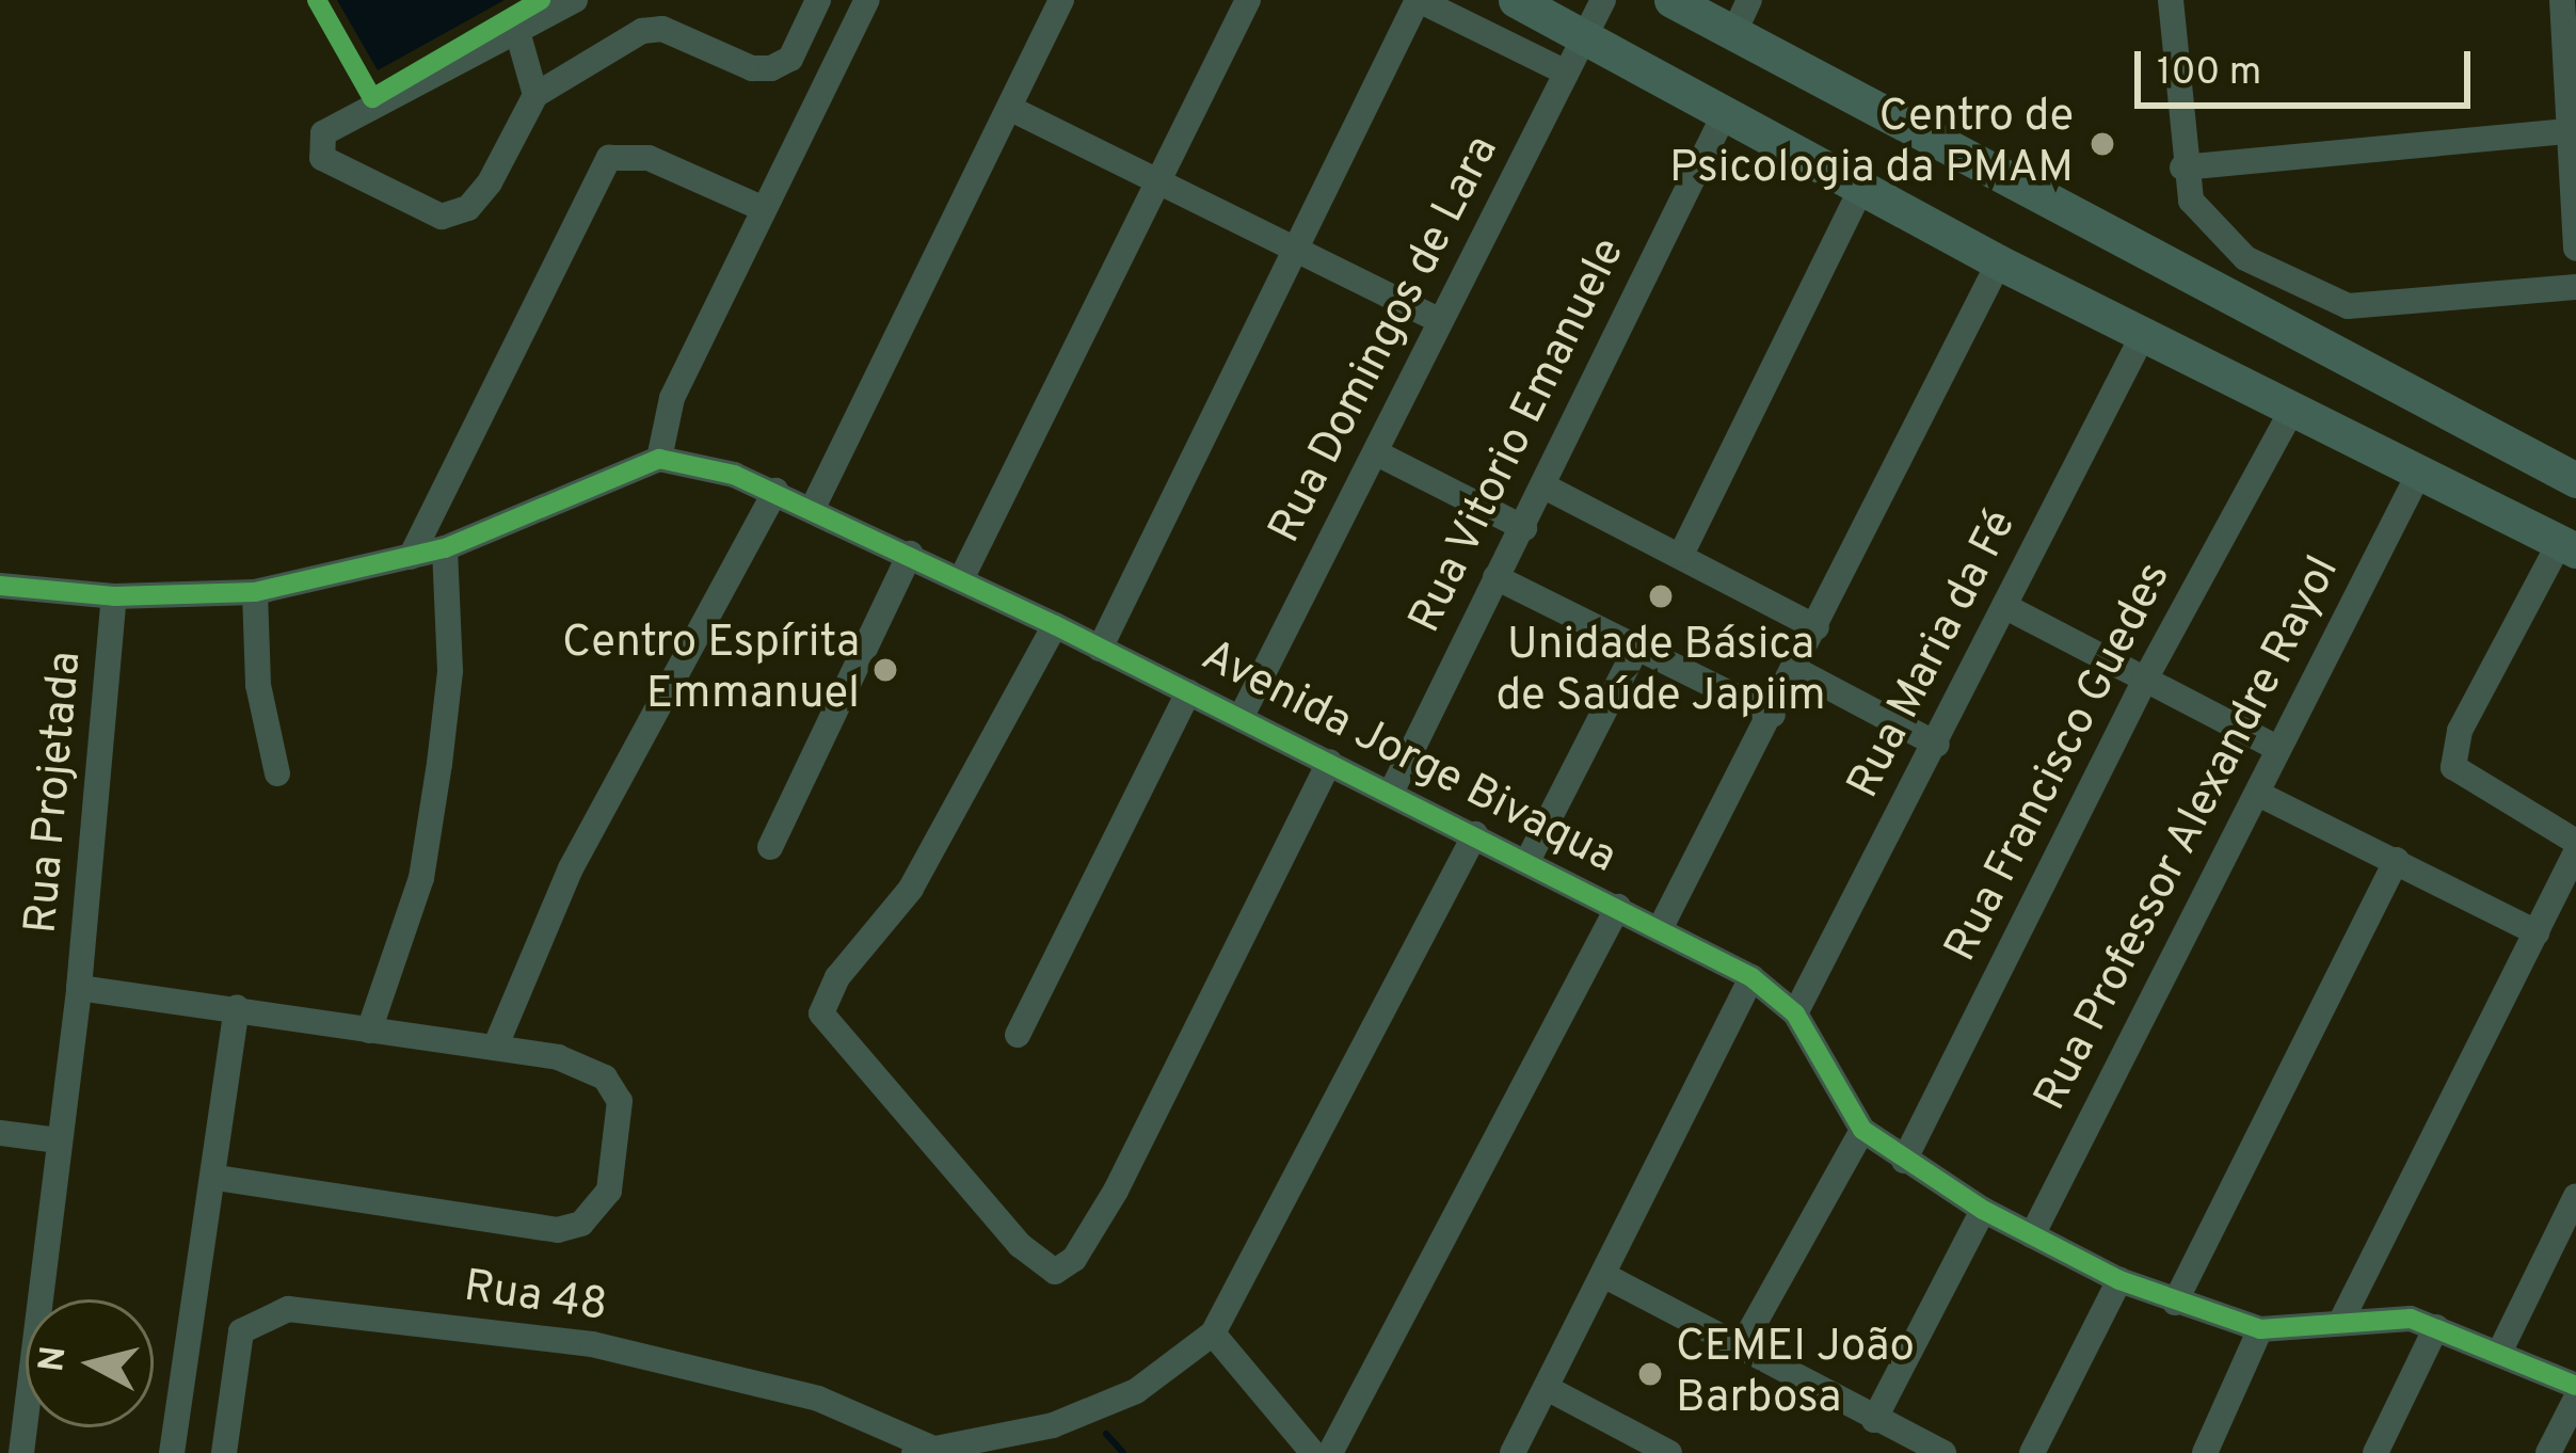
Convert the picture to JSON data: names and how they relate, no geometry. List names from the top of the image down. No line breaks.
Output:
{"streets":{"street":["Rua Domingos de Lara","Rua Vitorio Emanuele","Rua Maria da Fé","Avenida Jorge Bivaqua","Rua Francisco Guedes","Rua Projetada","Rua Professor Alexandre Rayol","Rua 48"]},"crossings":[["Rua Domingos de Lara","Avenida Jorge Bivaqua"],["Rua Vitorio Emanuele","Avenida Jorge Bivaqua"],["Rua Maria da Fé","Avenida Jorge Bivaqua"],["Avenida Jorge Bivaqua","Rua Francisco Guedes"],["Avenida Jorge Bivaqua","Rua Professor Alexandre Rayol"]],"places":["Centro de Psicologia da PMAM","Unidade Básica de Saúde Japiim","Centro Espírita Emmanuel","CEMEI João Barbosa"],"scale_bar":"100 m","north":"left"}
